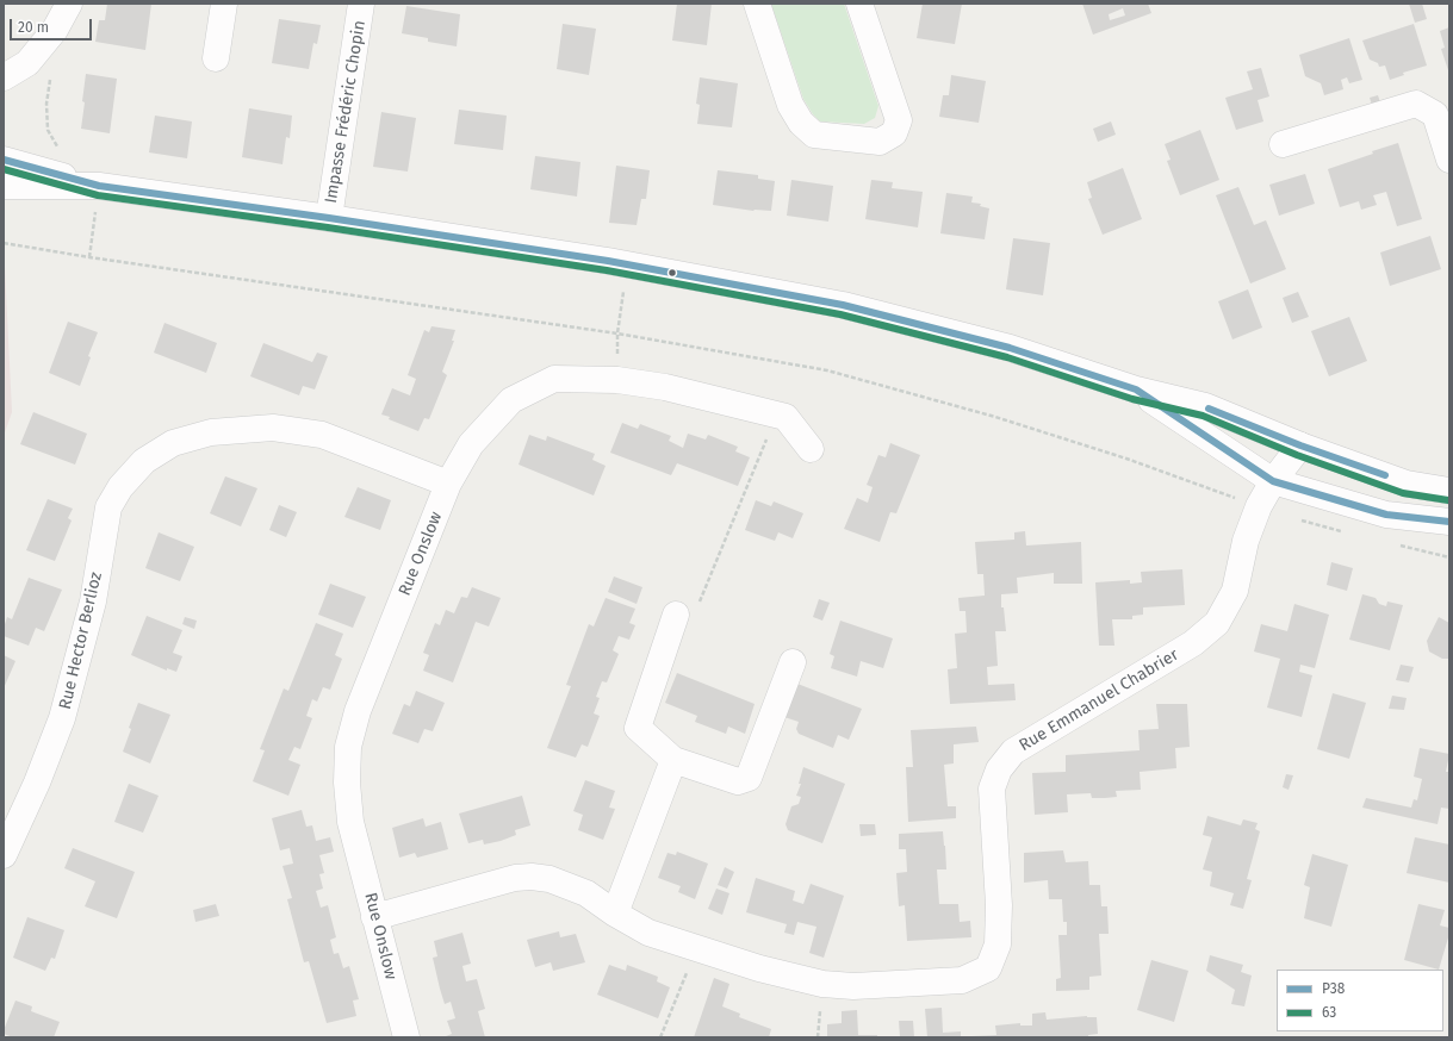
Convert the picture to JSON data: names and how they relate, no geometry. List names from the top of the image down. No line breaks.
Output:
{"streets":{"street":["Impasse Frédéric Chopin","Rue Onslow","Rue Hector Berlioz","Rue Emmanuel Chabrier"]},"crossings":[["Rue Onslow","Rue Hector Berlioz"],["Rue Onslow","Rue Emmanuel Chabrier"]],"lines":["transit line P38","transit line 63"],"legend":["P38","63"],"scale_bar":"20 m"}
